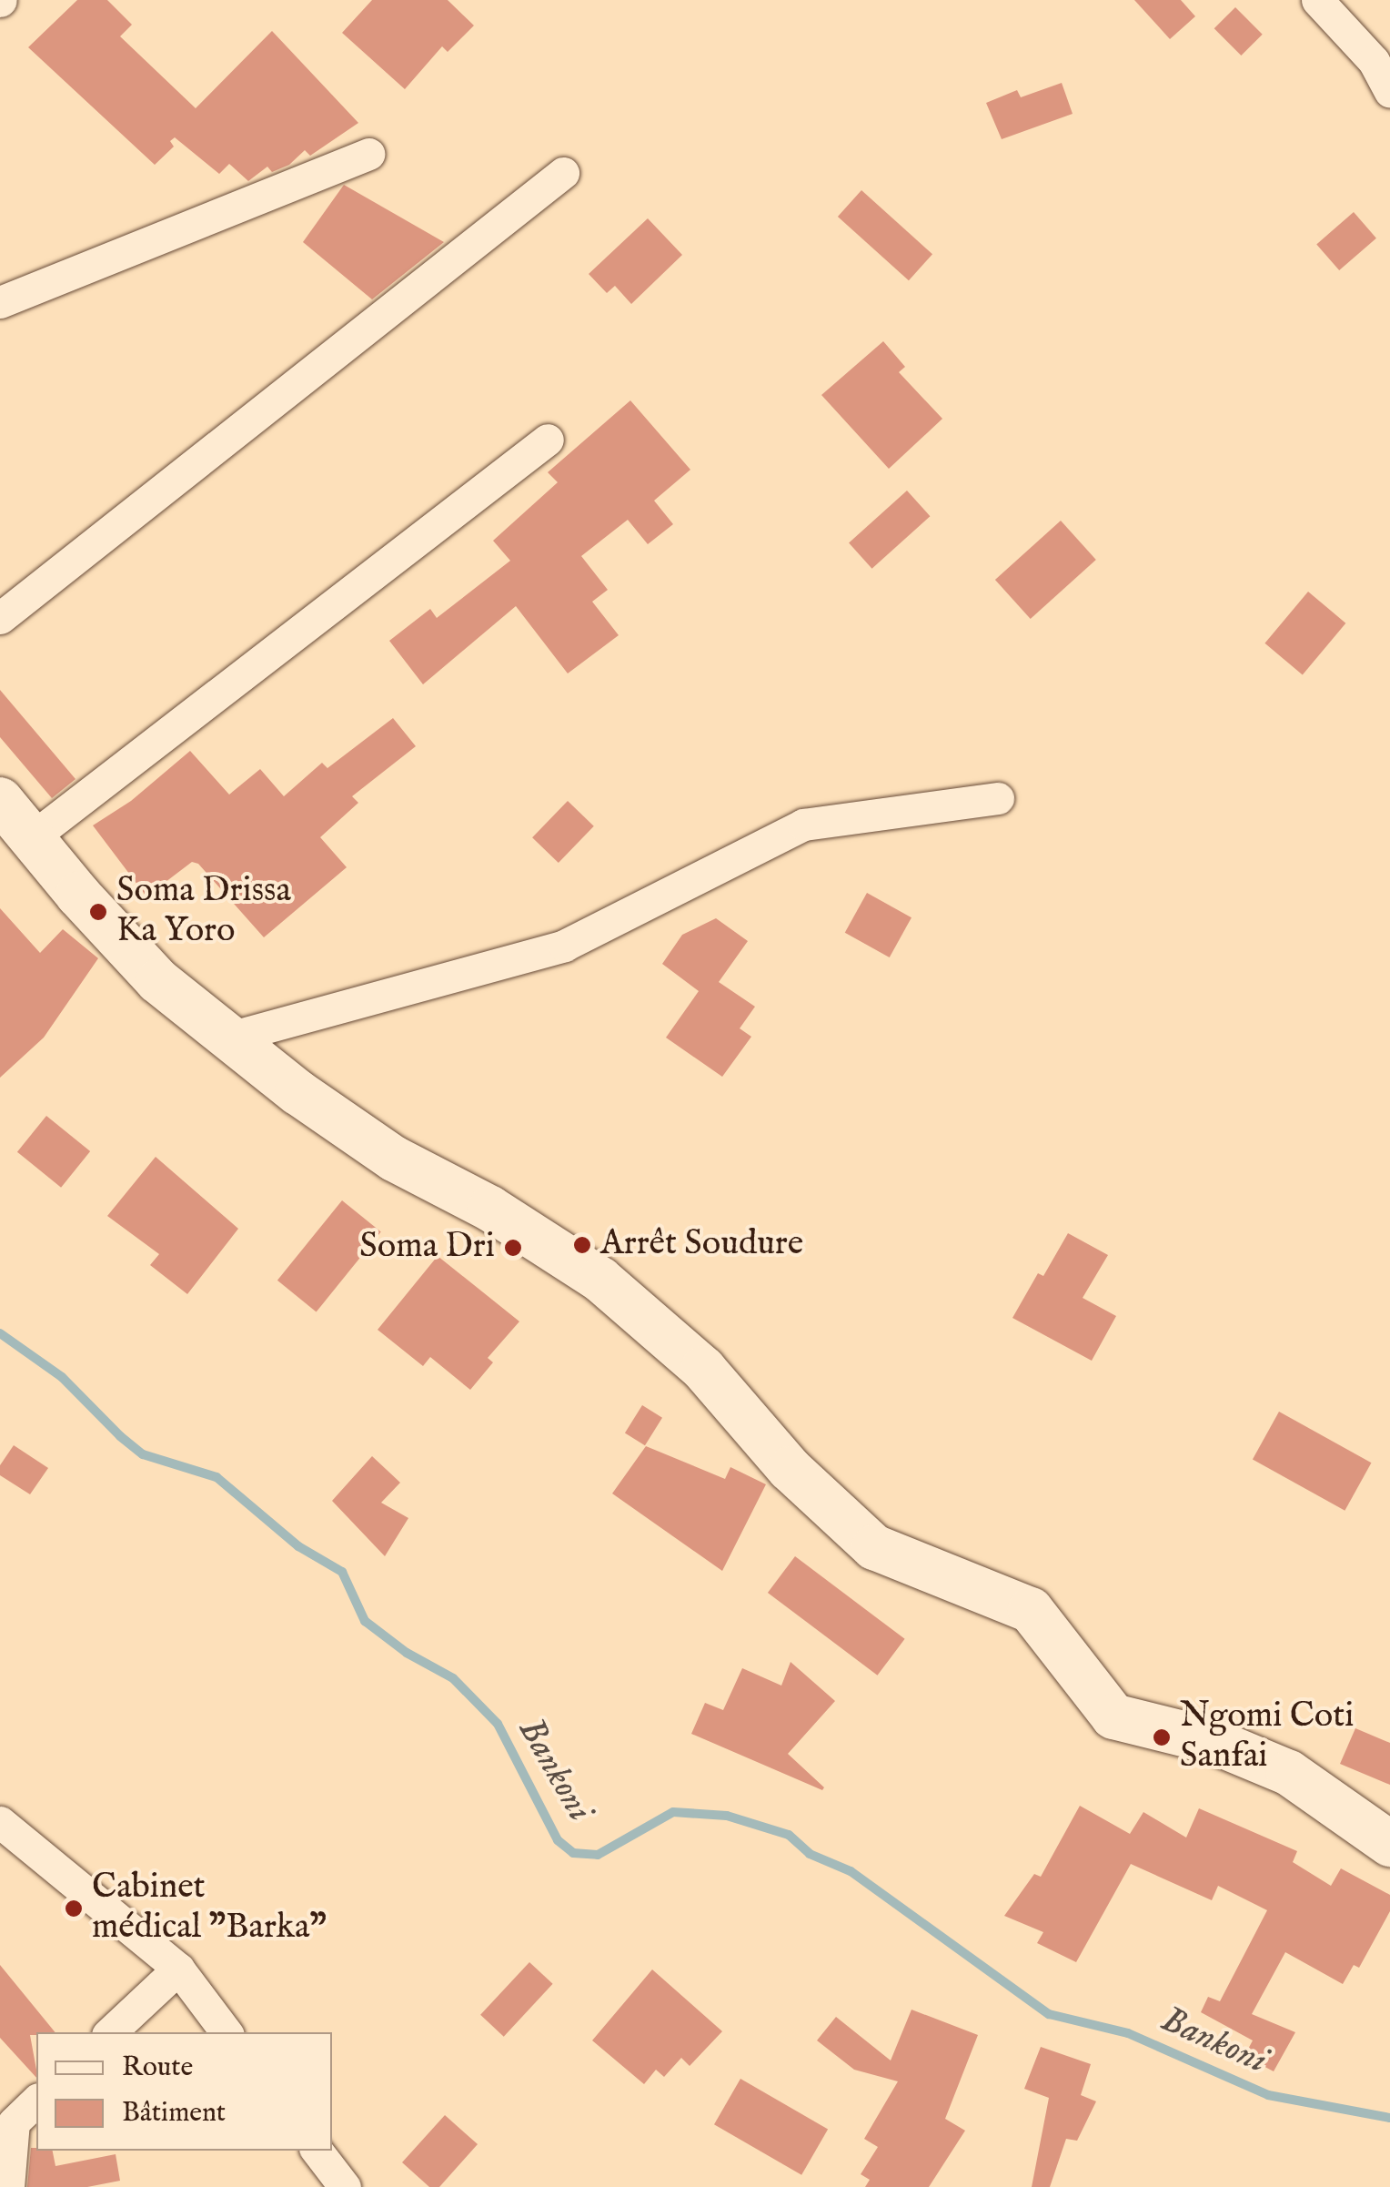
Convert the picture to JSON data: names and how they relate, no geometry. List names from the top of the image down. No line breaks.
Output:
{"water":["Bankoni"],"places":["Soma Drissa Ka Yoro","Arrêt Soudure","Soma Dri","Ngomi Coti Sanfai","Cabinet médical \"Barka\""],"legend":["Route","Bâtiment"]}
